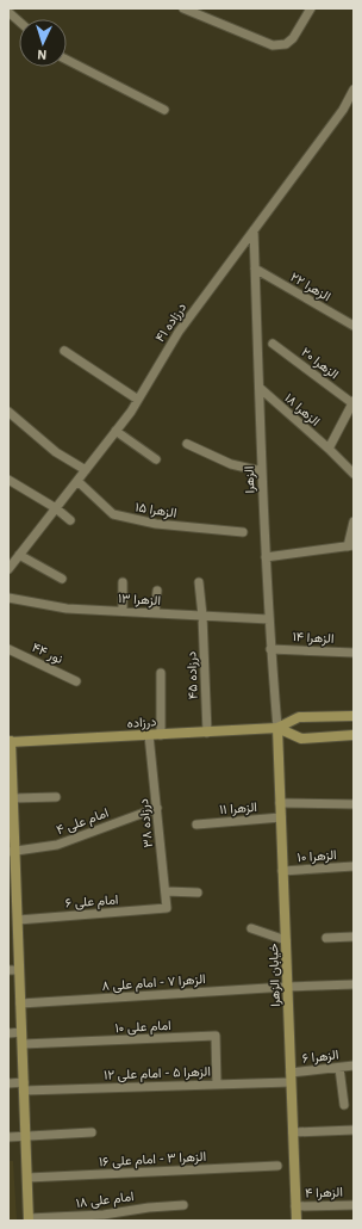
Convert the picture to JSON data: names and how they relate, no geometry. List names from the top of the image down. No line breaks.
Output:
{"streets":{"street":["الزهرا ۲۲","درزاده ۴۱","الزهرا ۲۰","الزهرا ۱۸","الزهرا","الزهرا ۱۵","الزهرا ۱۳","الزهرا ۱۴","نور ۴۴","درزاده ۴۵","درزاده","الزهرا ۱۱","امام علی ۴","درزاده ۳۸","الزهرا ۱۰","امام علی ۶","خیابان الزهرا","الزهرا ۷ - امام علی ۸","امام علی ۱۰","الزهرا ۶","الزهرا ۵ - امام علی ۱۲","الزهرا ۳ - امام علی ۱۶","الزهرا ۴","امام علی ۱۸"]},"crossings":[["الزهرا ۲۲","الزهرا"],["درزاده ۴۱","الزهرا"],["درزاده ۴۱","الزهرا ۱۵"],["الزهرا ۱۸","الزهرا"],["الزهرا","الزهرا ۱۳"],["الزهرا","الزهرا ۱۴"],["الزهرا","درزاده"],["الزهرا","خیابان الزهرا"],["الزهرا ۱۳","درزاده ۴۵"],["درزاده ۴۵","درزاده"],["درزاده","درزاده ۳۸"],["درزاده","خیابان الزهرا"],["الزهرا ۱۱","خیابان الزهرا"],["امام علی ۴","درزاده ۳۸"],["درزاده ۳۸","امام علی ۶"],["الزهرا ۱۰","خیابان الزهرا"],["خیابان الزهرا","الزهرا ۷ - امام علی ۸"],["خیابان الزهرا","الزهرا ۶"],["خیابان الزهرا","الزهرا ۵ - امام علی ۱۲"],["خیابان الزهرا","الزهرا ۴"],["امام علی ۱۰","الزهرا ۵ - امام علی ۱۲"],["الزهرا ۶","الزهرا ۵ - امام علی ۱۲"]],"north":"bottom"}
